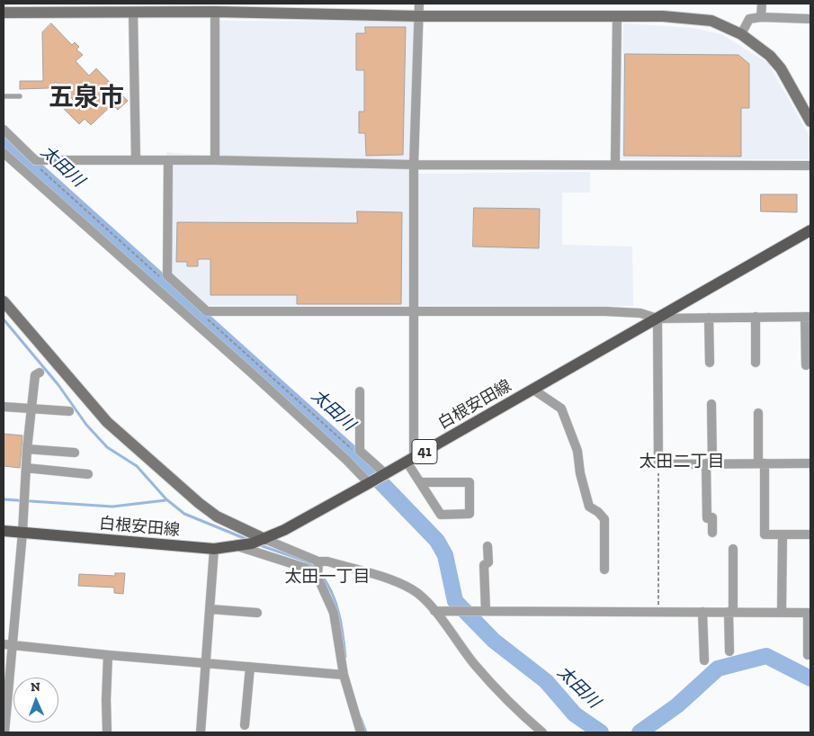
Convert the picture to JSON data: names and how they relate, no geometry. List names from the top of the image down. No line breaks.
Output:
{"streets":{"main road":["白根安田線","41"]},"districts":["五泉市","太田二丁目","太田一丁目"],"water":["太田川"],"north":"top"}
